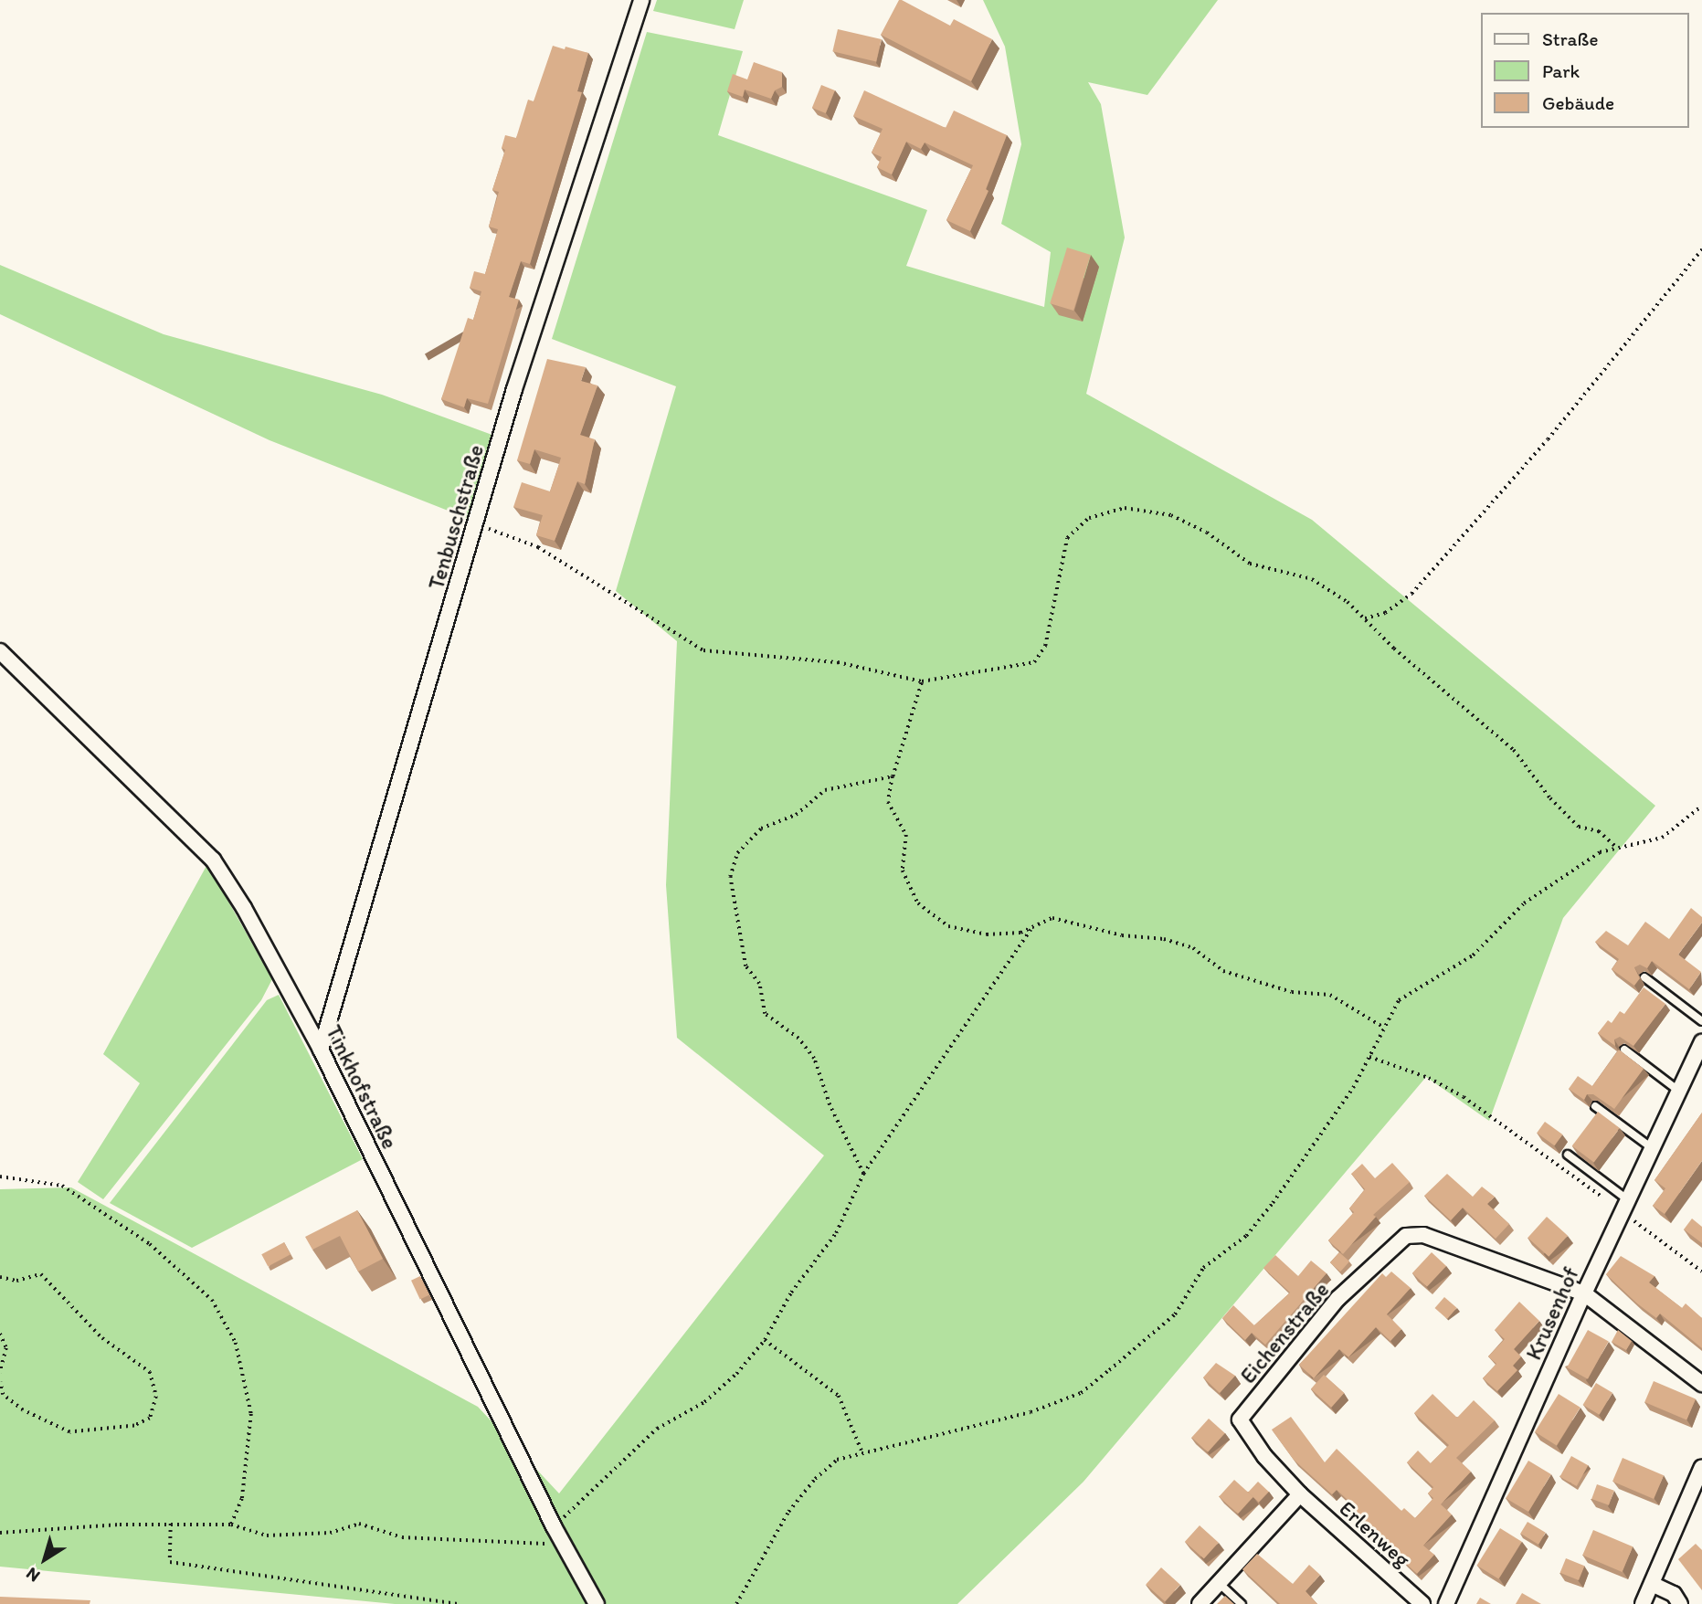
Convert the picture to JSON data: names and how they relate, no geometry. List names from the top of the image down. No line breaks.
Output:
{"streets":{"street":["Tenbuschstraße","Tinkhofstraße","Krusenhof","Eichenstraße","Erlenweg"]},"crossings":[["Tenbuschstraße","Tinkhofstraße"],["Krusenhof","Eichenstraße"],["Eichenstraße","Erlenweg"]],"legend":["Straße","Park","Gebäude"],"north":"bottom left"}
